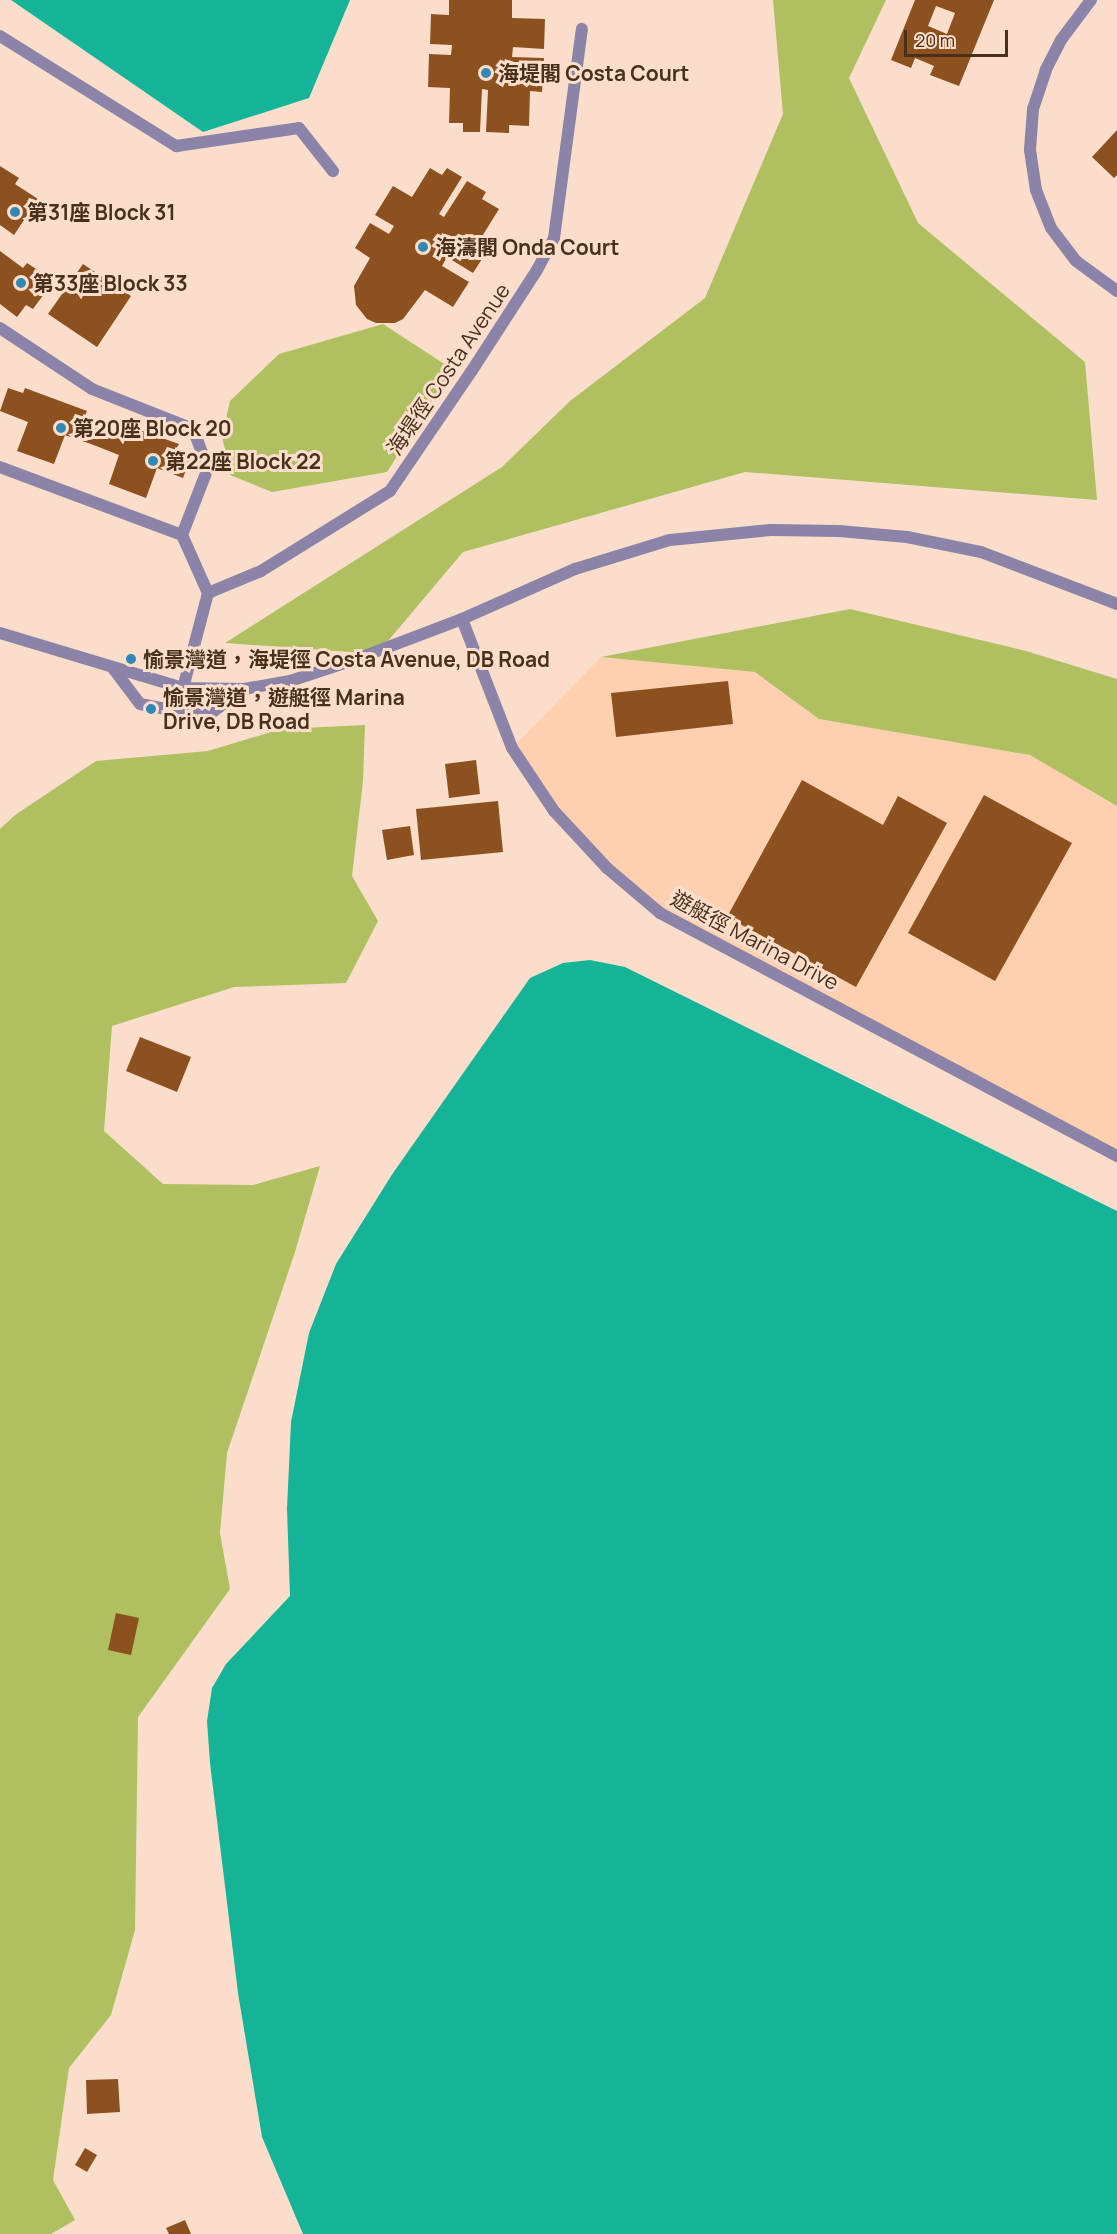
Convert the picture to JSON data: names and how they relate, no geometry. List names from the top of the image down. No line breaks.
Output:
{"streets":{"street":["海堤徑 Costa Avenue","遊艇徑 Marina Drive"]},"places":["海堤閣 Costa Court","第31座 Block 31","海濤閣 Onda Court","第33座 Block 33","第20座 Block 20","第22座 Block 22","愉景灣道，海堤徑 Costa Avenue, DB Road","愉景灣道，遊艇徑 Marina Drive, DB Road"],"scale_bar":"20 m"}
